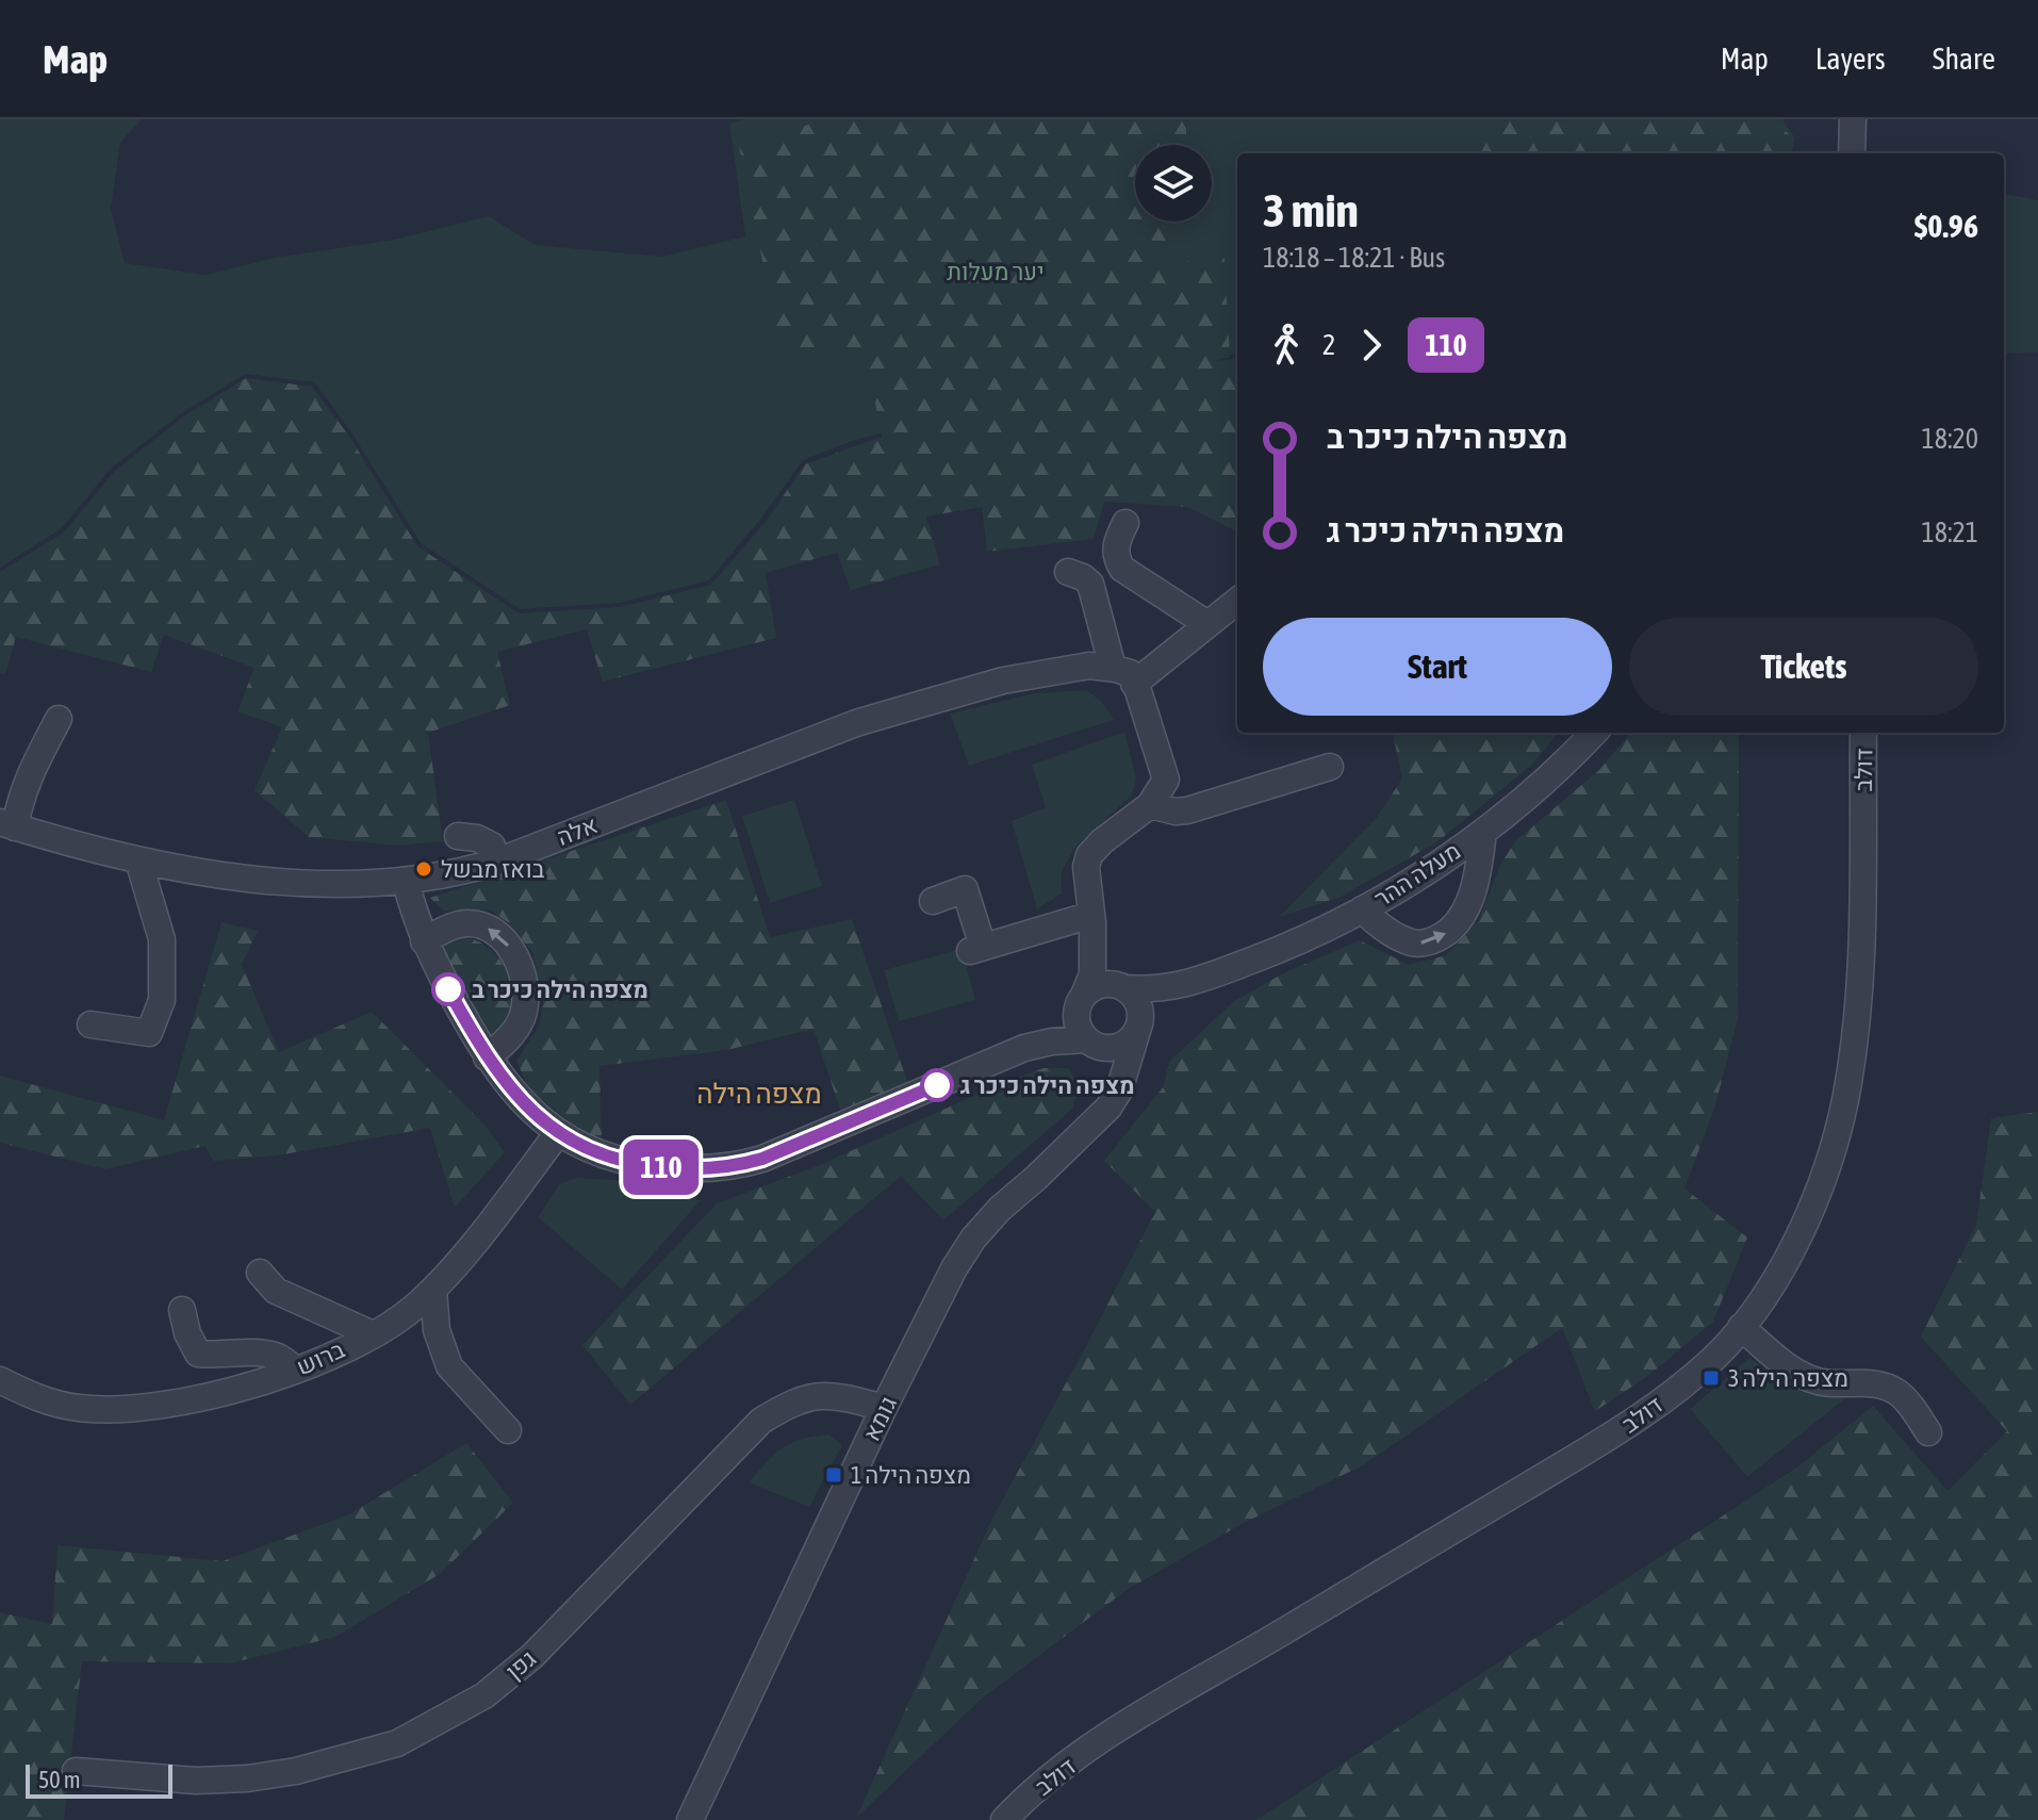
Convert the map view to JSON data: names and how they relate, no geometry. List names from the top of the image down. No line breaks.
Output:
{"streets":{"street":["דולב","אלה","מעלה ההר","ברוש","גומא","גפן"]},"crossings":[["גומא","גפן"]],"districts":["מצפה הילה"],"parks":["יער מעלות"],"places":{"other":["בואז מבשל","מצפה הילה כיכר ב","מצפה הילה כיכר ג"],"transit":["מצפה הילה 3","מצפה הילה 1"]},"lines":["bus line 110"],"scale_bar":"50 m","page":{"header":"Map","nav":["Map","Layers","Share"],"on_map":"110","heading":["3 min","18:18 – 18:21 · Bus","$0.96"],"legs":["2","110"],"list":[{"name":"מצפה הילה כיכר ב","value":"18:20"},{"name":"מצפה הילה כיכר ג","value":"18:21"}],"buttons":["Start","Tickets"],"scale":"50 m"}}
